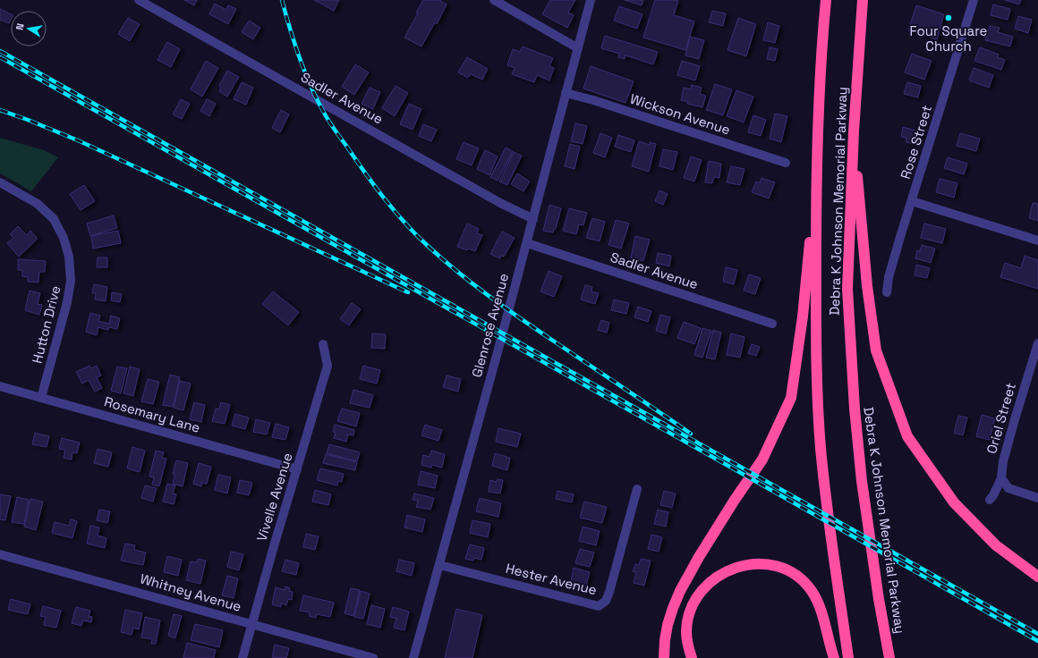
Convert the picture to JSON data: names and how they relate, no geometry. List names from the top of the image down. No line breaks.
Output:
{"streets":{"highway":["Debra K Johnson Memorial Parkway"],"street":["Sadler Avenue","Wickson Avenue","Rose Street","Hutton Drive","Glenrose Avenue","Rosemary Lane","Oriel Street","Vivelle Avenue","Hester Avenue","Whitney Avenue"]},"crossings":[["Sadler Avenue","Glenrose Avenue"],["Wickson Avenue","Glenrose Avenue"],["Hutton Drive","Rosemary Lane"],["Glenrose Avenue","Hester Avenue"],["Rosemary Lane","Vivelle Avenue"],["Vivelle Avenue","Whitney Avenue"]],"places":["Four Square Church"],"north":"left"}
